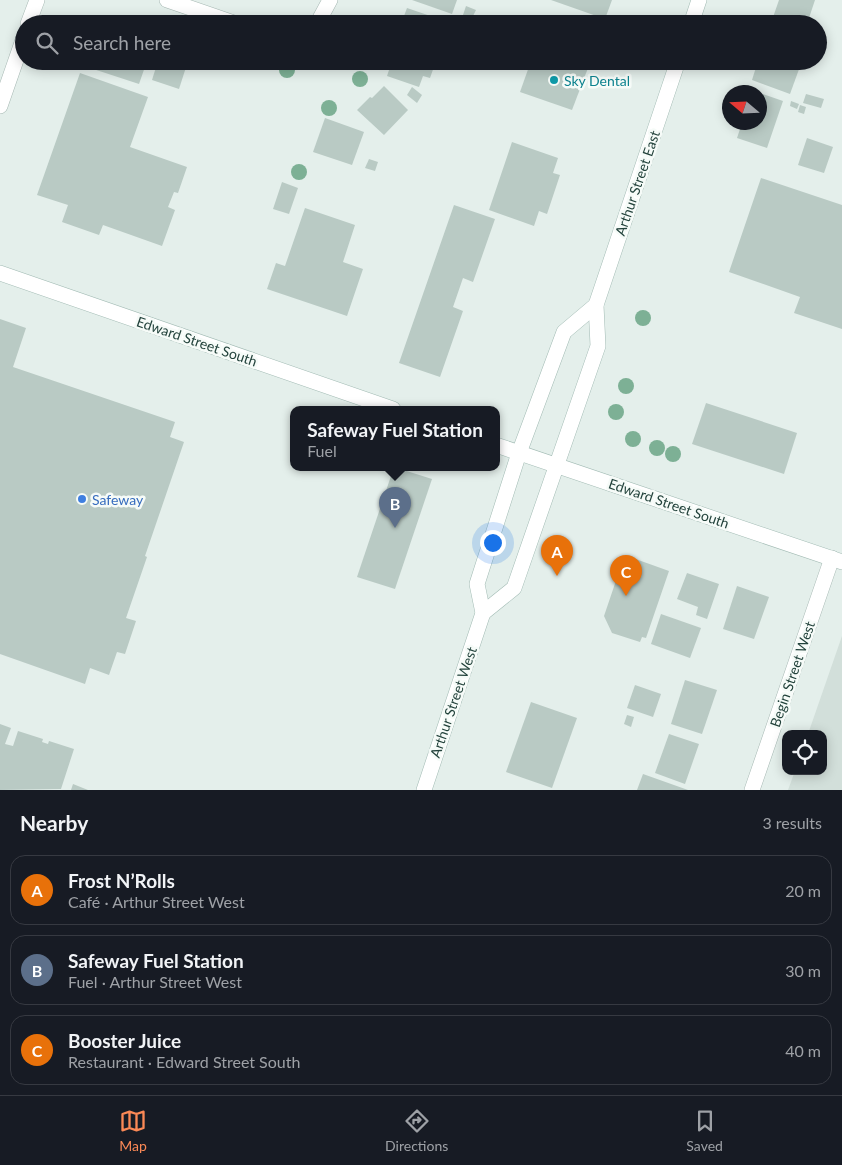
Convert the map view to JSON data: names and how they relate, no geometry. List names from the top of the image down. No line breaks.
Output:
{"streets":{"main road":["Arthur Street East","Edward Street South","Begin Street West","Arthur Street West"]},"crossings":[["Arthur Street East","Edward Street South"],["Edward Street South","Begin Street West"]],"places":["Sky Dental","Safeway"],"north":"left","page":{"search":"Search here","popup":["Safeway Fuel Station","Fuel"],"pins":["B","A","C"],"heading":["Nearby","3 results"],"list":[{"mark":"A","name":"Frost N’Rolls","note":"Café · Arthur Street West","value":"20 m"},{"mark":"B","name":"Safeway Fuel Station","note":"Fuel · Arthur Street West","value":"30 m"},{"mark":"C","name":"Booster Juice","note":"Restaurant · Edward Street South","value":"40 m"}],"nav":["Map","Directions","Saved"]}}
